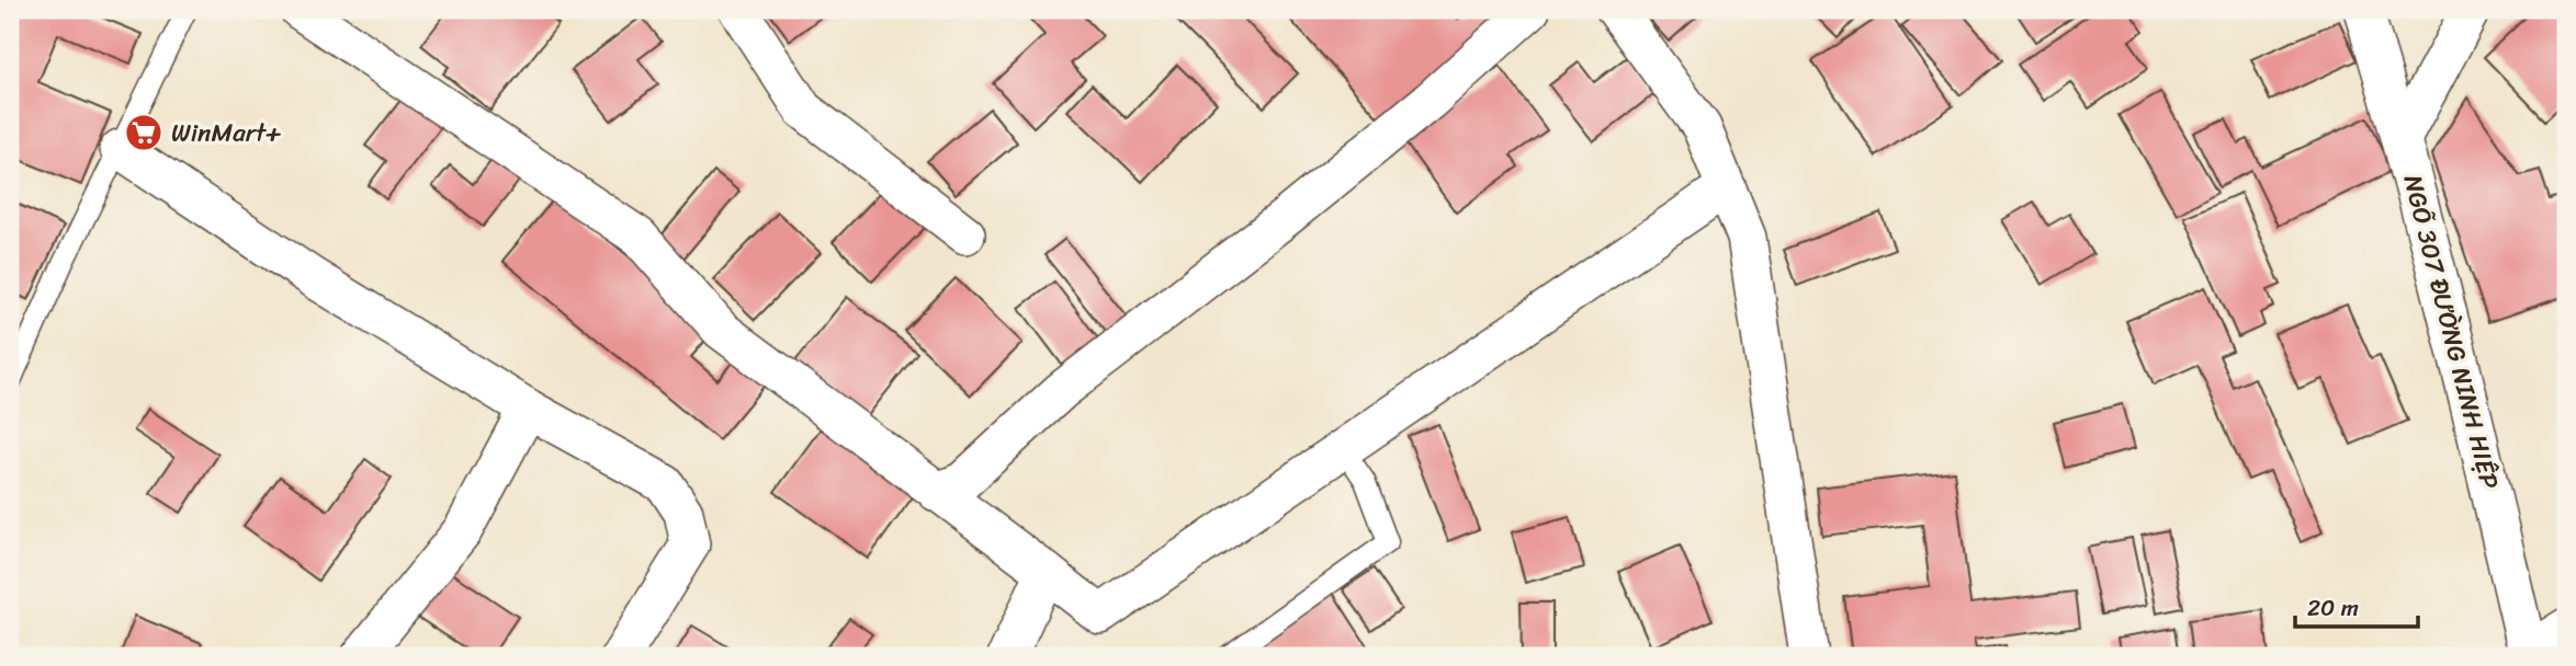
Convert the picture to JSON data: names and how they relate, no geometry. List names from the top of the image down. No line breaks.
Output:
{"streets":{"street":["NGÕ 307 ĐƯỜNG NINH HIỆP"]},"places":{"supermarket":["WinMart+"]},"scale_bar":"20 m"}
